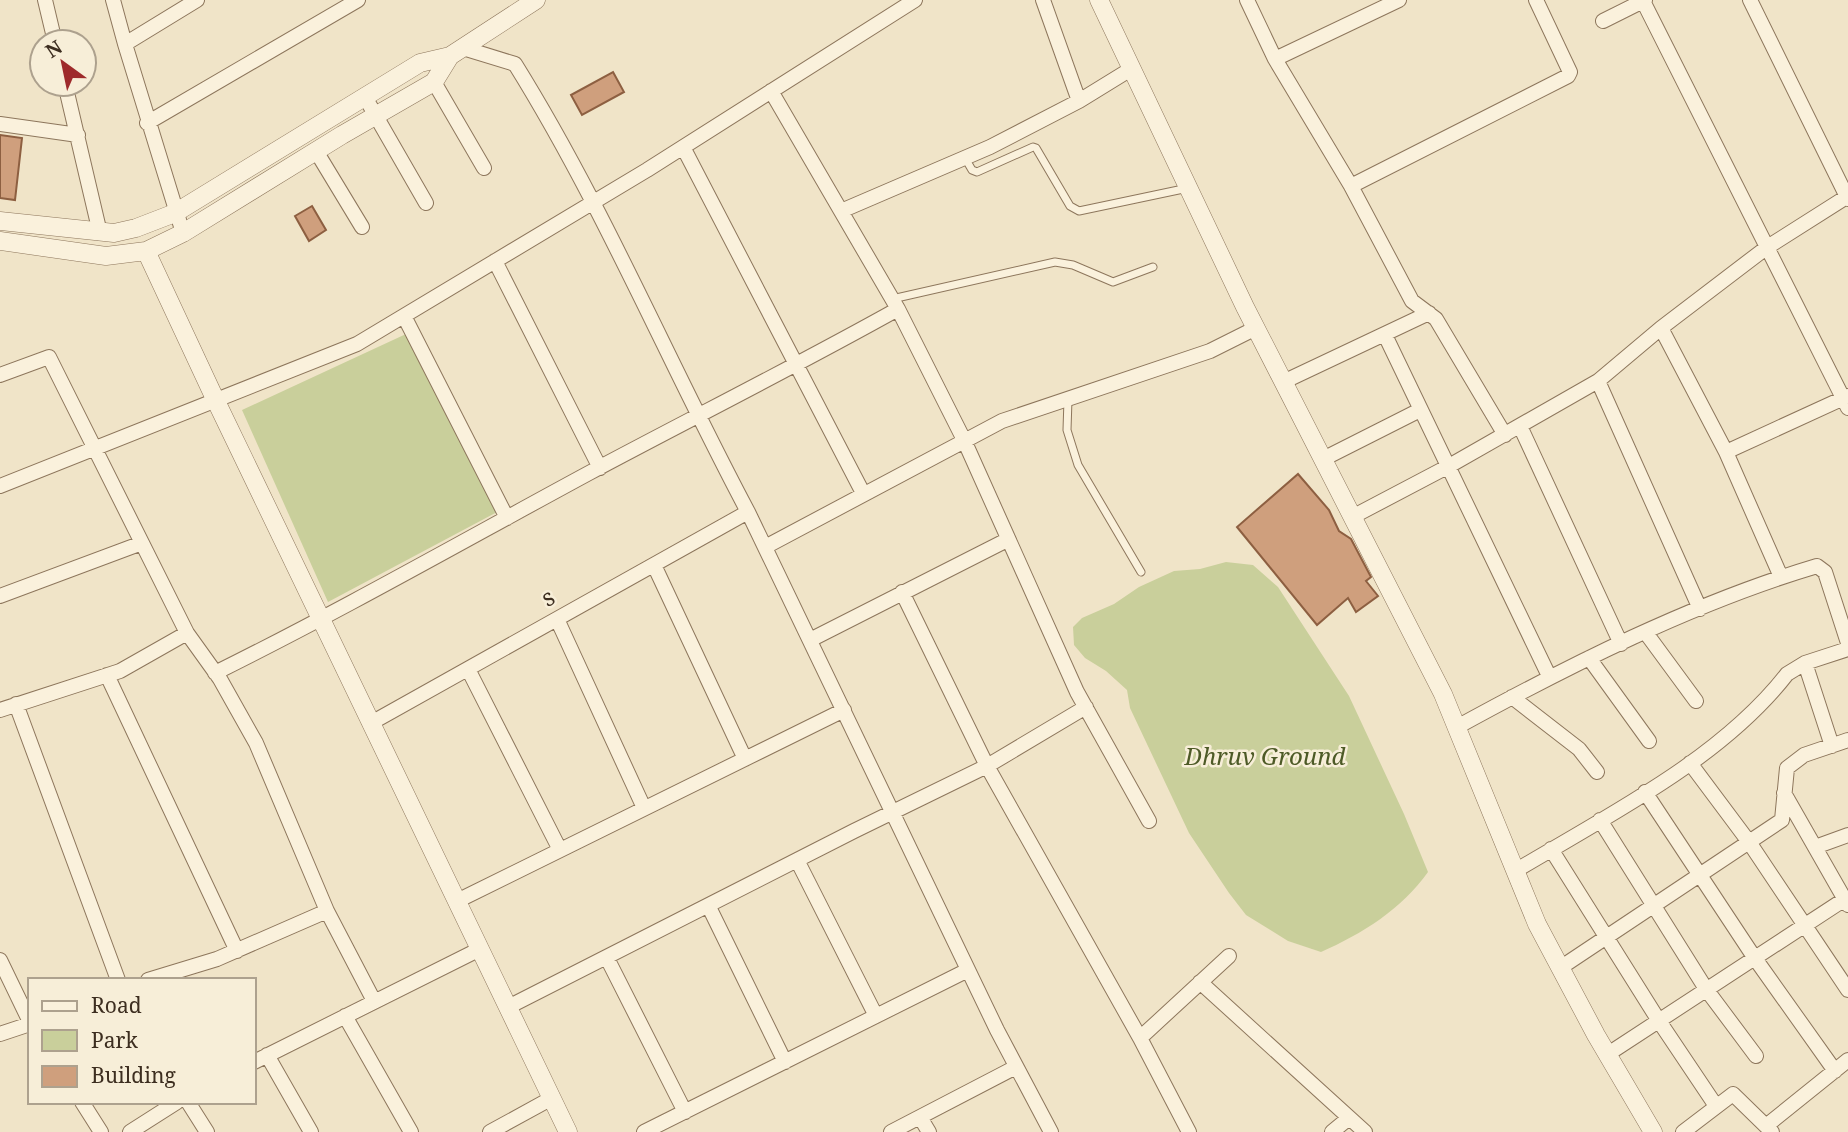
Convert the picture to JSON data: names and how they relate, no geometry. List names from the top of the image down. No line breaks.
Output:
{"streets":{"street":["s"]},"parks":["Dhruv Ground"],"legend":["Road","Park","Building"],"north":"top left"}
